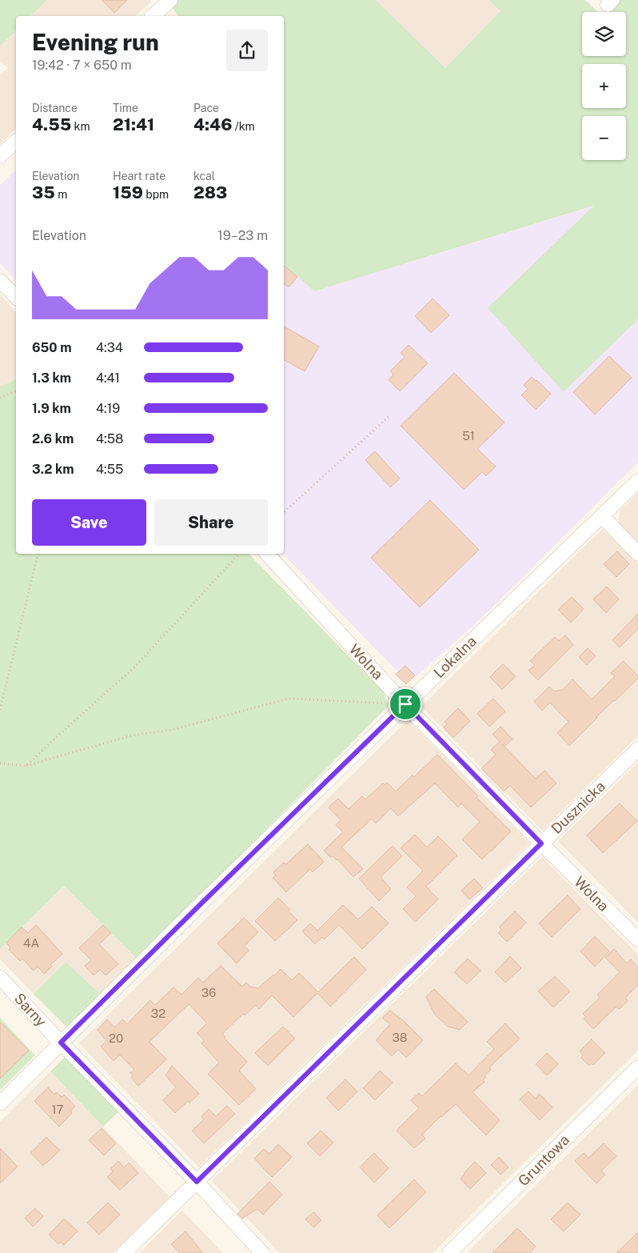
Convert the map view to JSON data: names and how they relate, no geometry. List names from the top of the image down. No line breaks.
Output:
{"streets":{"street":["Lokalna","Wolna","Dusznicka","Sarny","Gruntowa"]},"crossings":[["Lokalna","Wolna"],["Lokalna","Sarny"],["Wolna","Dusznicka"],["Dusznicka","Sarny"]],"house_numbers":["51","4A","36","32","38","20","17"],"page":{"map_buttons":["+","−"],"heading":["Evening run","19:42 · 7 × 650 m"],"stats":[["Distance","4.55 km"],["Time","21:41"],["Pace","4:46 /km"],["Elevation","35 m"],["Heart rate","159 bpm"],["kcal","283"]],"chart":["Elevation","19–23 m"],"list":[{"name":"650 m","note":"4:34"},{"name":"1.3 km","note":"4:41"},{"name":"1.9 km","note":"4:19"},{"name":"2.6 km","note":"4:58"},{"name":"3.2 km","note":"4:55"}],"buttons":["Save","Share"]}}
